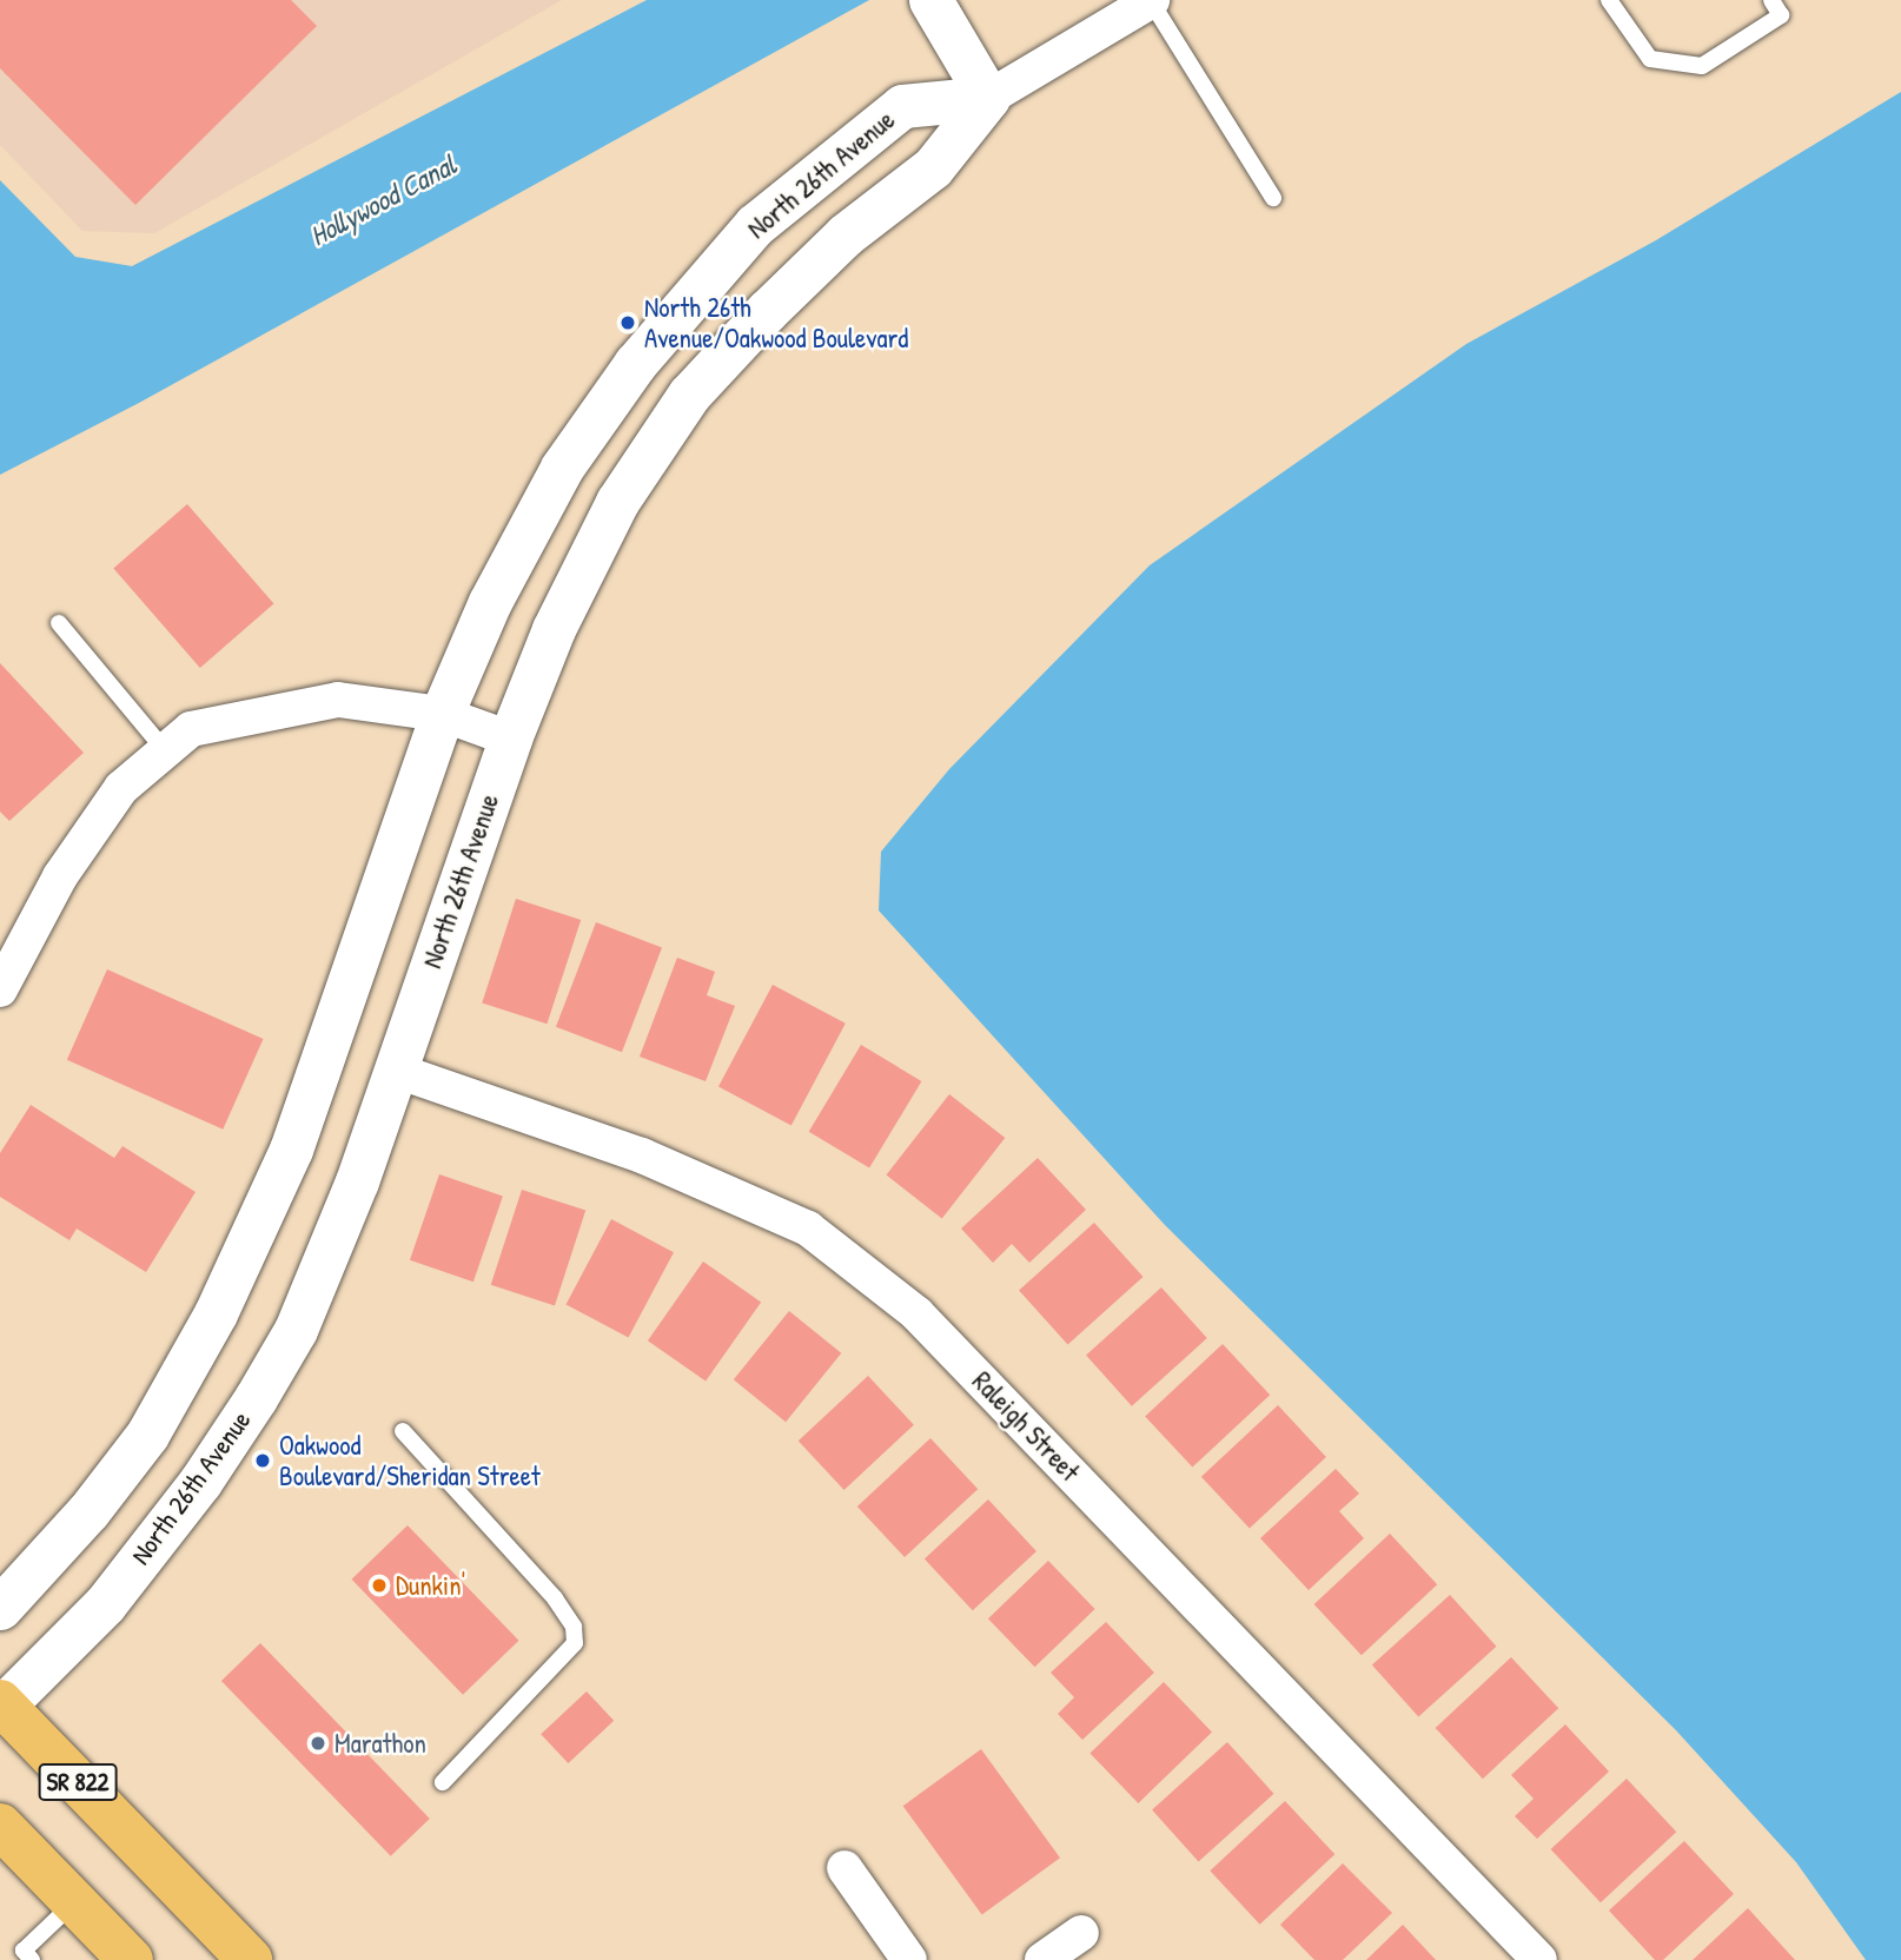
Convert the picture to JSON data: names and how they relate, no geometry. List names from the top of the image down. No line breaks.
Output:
{"streets":{"main road":["SR 822"],"street":["North 26th Avenue","Raleigh Street"]},"crossings":[["North 26th Avenue","Raleigh Street"],["North 26th Avenue","SR 822"]],"water":["Hollywood Canal"],"places":["North 26th Avenue/Oakwood Boulevard","Oakwood Boulevard/Sheridan Street","Dunkin'","Marathon"]}
